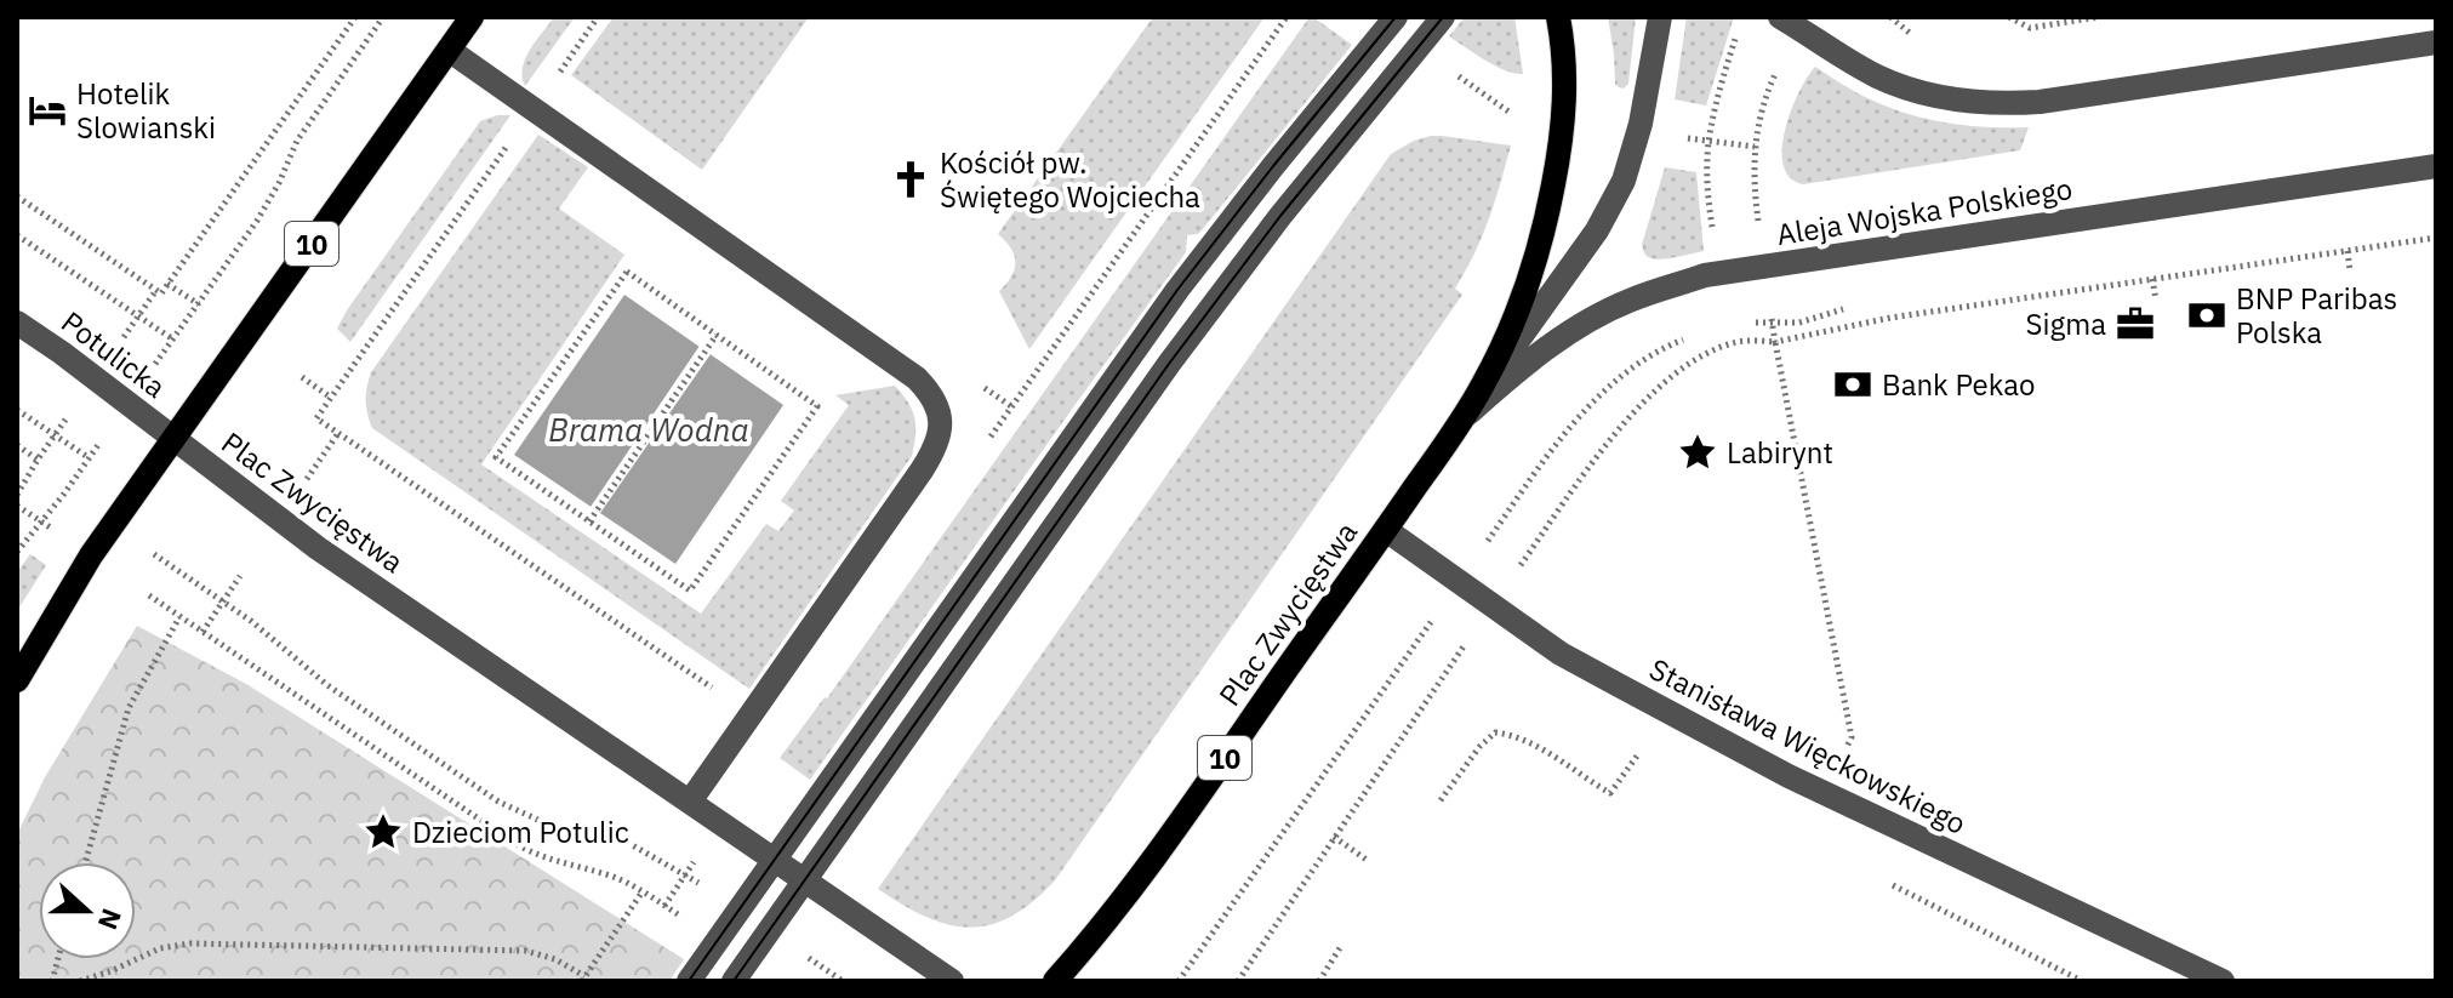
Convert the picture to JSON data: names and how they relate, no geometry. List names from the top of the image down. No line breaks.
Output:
{"streets":{"main road":["10","Plac Zwycięstwa"],"street":["Aleja Wojska Polskiego","Potulicka","Stanisława Więckowskiego"]},"crossings":[["Aleja Wojska Polskiego","Plac Zwycięstwa"],["Potulicka","Plac Zwycięstwa"],["Plac Zwycięstwa","Stanisława Więckowskiego"]],"water":["Brama Wodna"],"places":{"hotel":["Hotelik Slowianski"],"church":["Kościół pw. Świętego Wojciecha"],"bank":["BNP Paribas Polska","Bank Pekao"],"office":["Sigma"],"place":["Labirynt","Dzieciom Potulic"]},"north":"right"}
